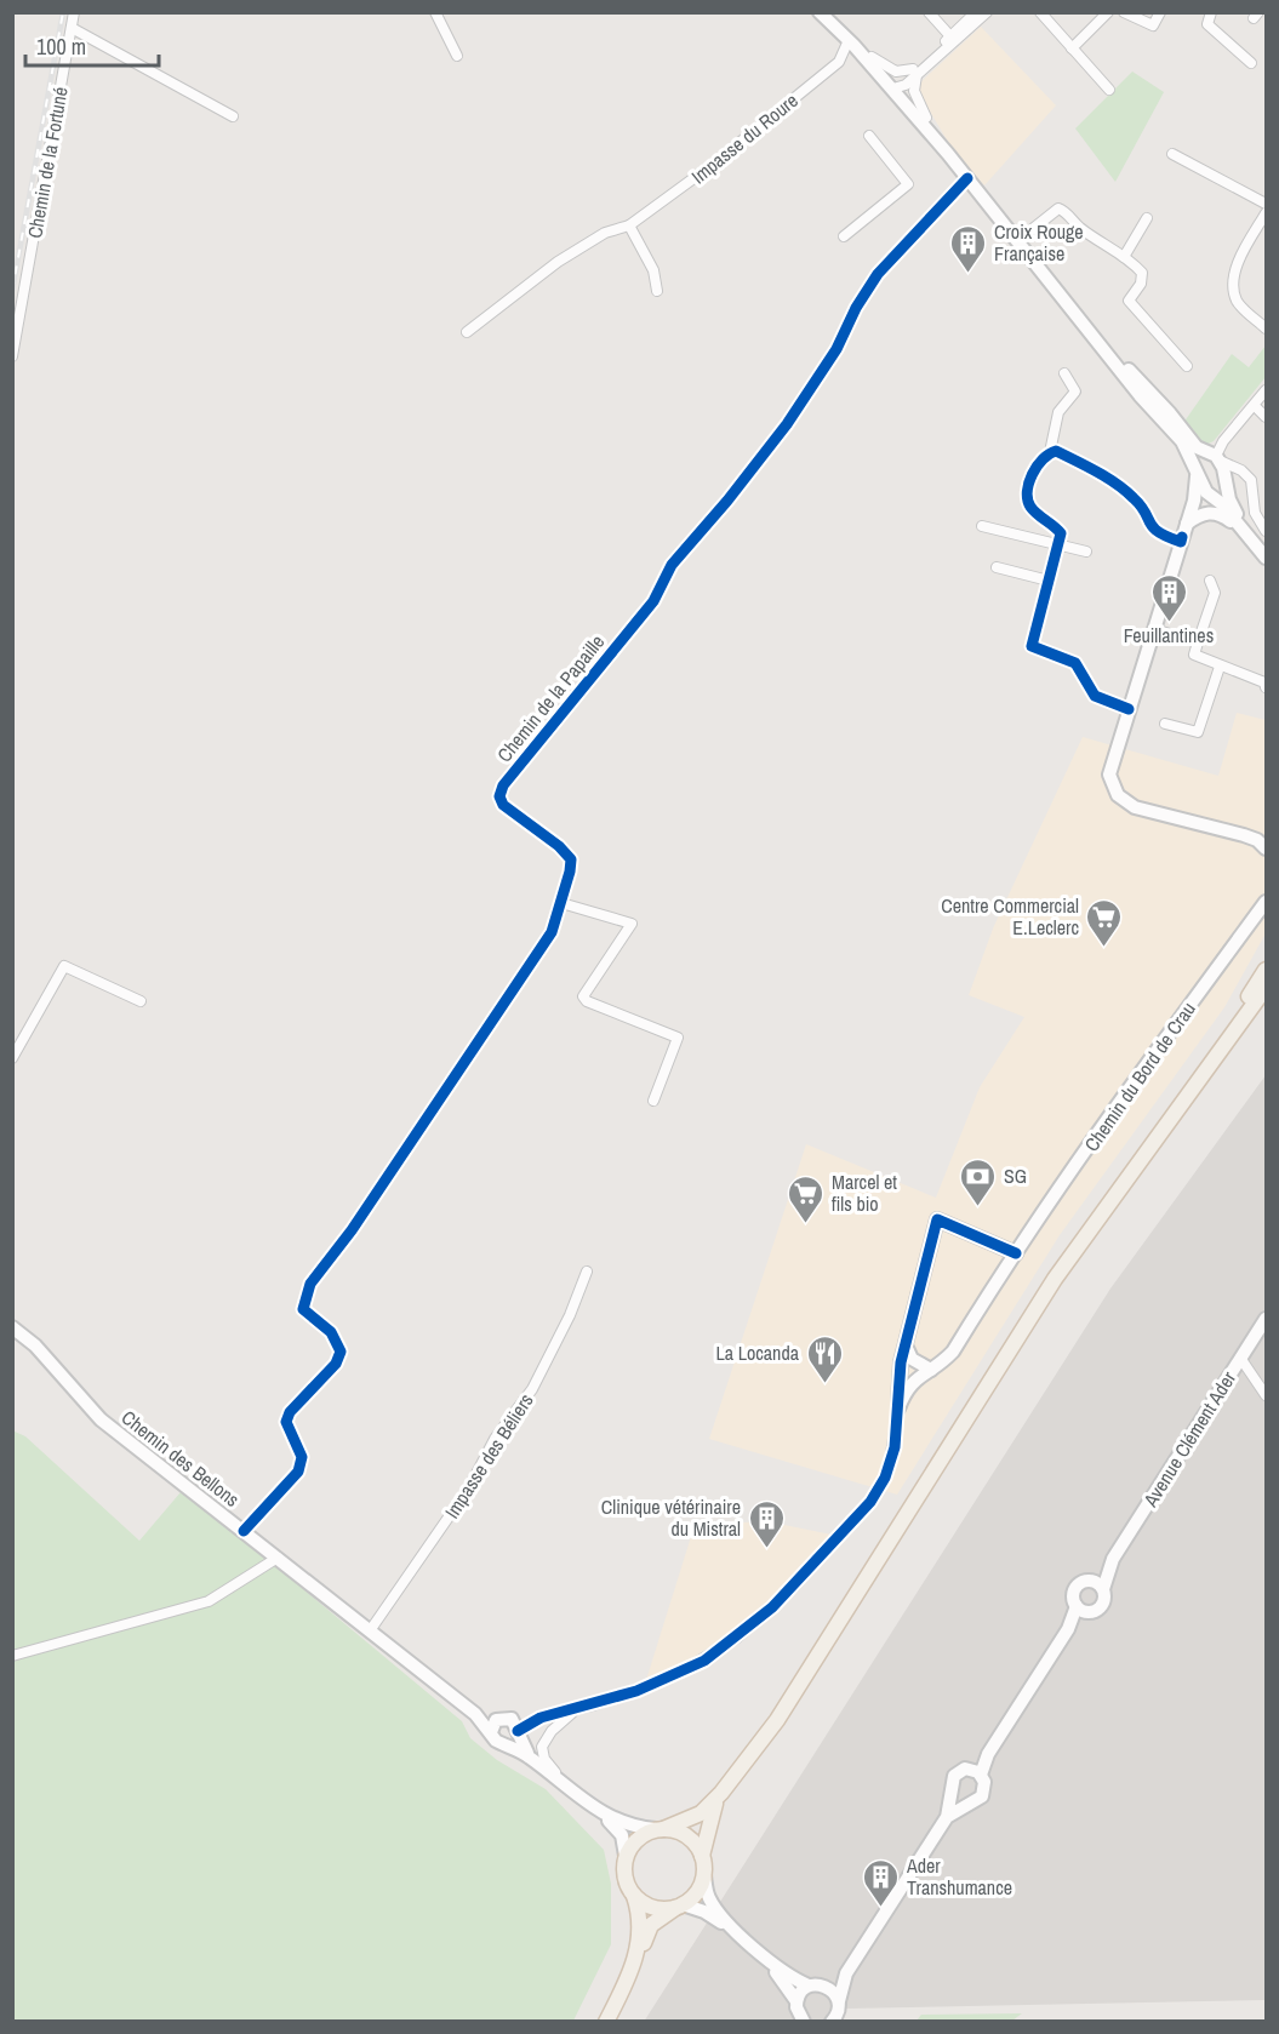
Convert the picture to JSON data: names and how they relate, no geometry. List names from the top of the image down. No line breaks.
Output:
{"streets":{"street":["Impasse du Roure","Chemin de la Fortuné","Chemin de la Papaille","Chemin du Bord de Crau","Avenue Clément Ader","Impasse des Béliers","Chemin des Bellons"]},"crossings":[["Chemin de la Papaille","Chemin des Bellons"],["Chemin du Bord de Crau","Chemin des Bellons"],["Impasse des Béliers","Chemin des Bellons"]],"places":{"building":["Croix Rouge Française","Feuillantines","Clinique vétérinaire du Mistral","Ader Transhumance"],"supermarket":["Centre Commercial E.Leclerc","Marcel et fils bio"],"bank":["SG"],"restaurant":["La Locanda"]},"scale_bar":"100 m"}
